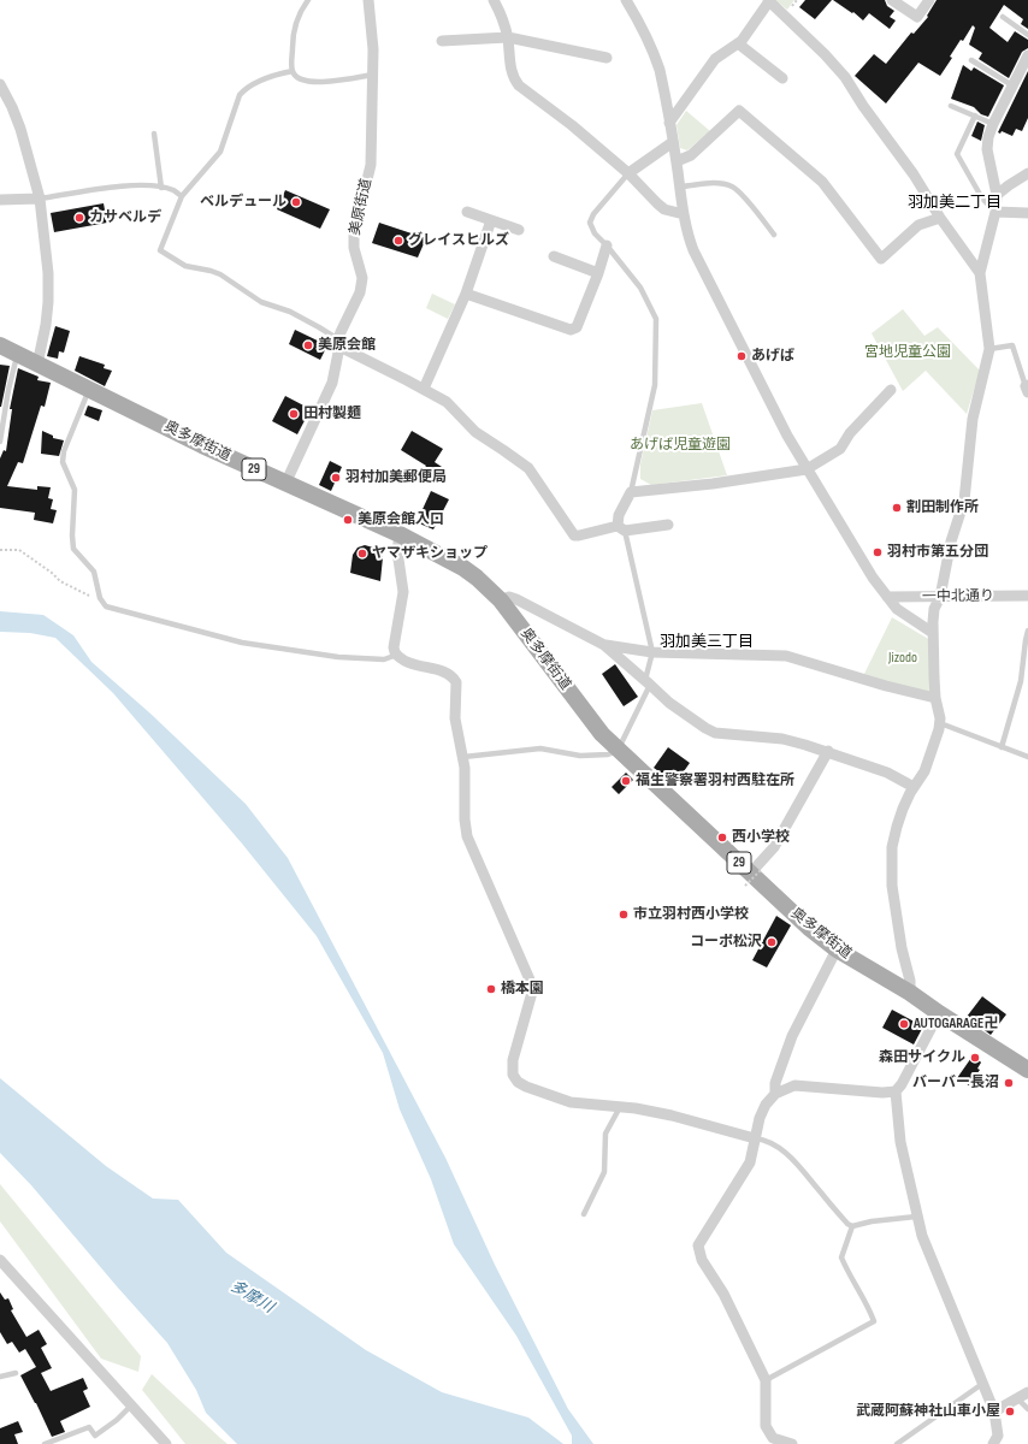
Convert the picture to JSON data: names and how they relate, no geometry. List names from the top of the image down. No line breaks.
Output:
{"streets":{"main road":["奥多摩街道","29"],"street":["美原街道","一中北通り"]},"crossings":[["美原街道","奥多摩街道"]],"districts":["羽加美二丁目","羽加美三丁目"],"water":["多摩川"],"parks":["宮地児童公園","あげば児童遊園","Jizodo"],"places":["ベルデュール","カサベルデ","グレイスヒルズ","美原会館","あげば","田村製麺","羽村加美郵便局","割田制作所","美原会館入口","羽村市第五分団","ヤマザキショップ","福生警察署羽村西駐在所","西小学校","市立羽村西小学校","コーポ松沢","橋本園","AUTOGARAGE卍","森田サイクル","バーバー長沼","武蔵阿蘇神社山車小屋"]}
